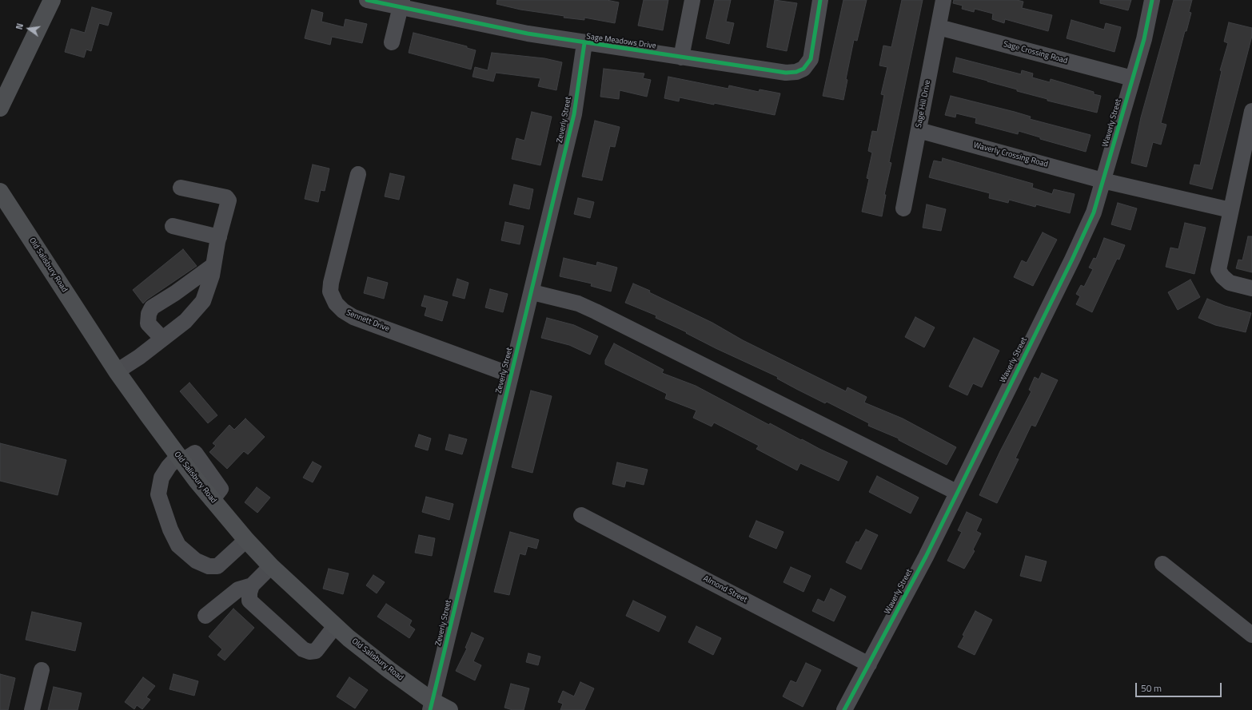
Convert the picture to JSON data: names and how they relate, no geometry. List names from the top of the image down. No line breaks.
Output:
{"streets":{"main road":["Old Salisbury Road"],"street":["Sage Meadows Drive","Sage Crossing Road","Sage Hill Drive","Zeverly Street","Waverly Street","Waverly Crossing Road","Sennett Drive","Almond Street"]},"crossings":[["Sage Meadows Drive","Zeverly Street"],["Sage Crossing Road","Sage Hill Drive"],["Sage Crossing Road","Waverly Street"],["Sage Hill Drive","Waverly Crossing Road"],["Zeverly Street","Old Salisbury Road"],["Zeverly Street","Sennett Drive"],["Waverly Street","Waverly Crossing Road"],["Waverly Street","Almond Street"]],"scale_bar":"50 m","north":"left"}
